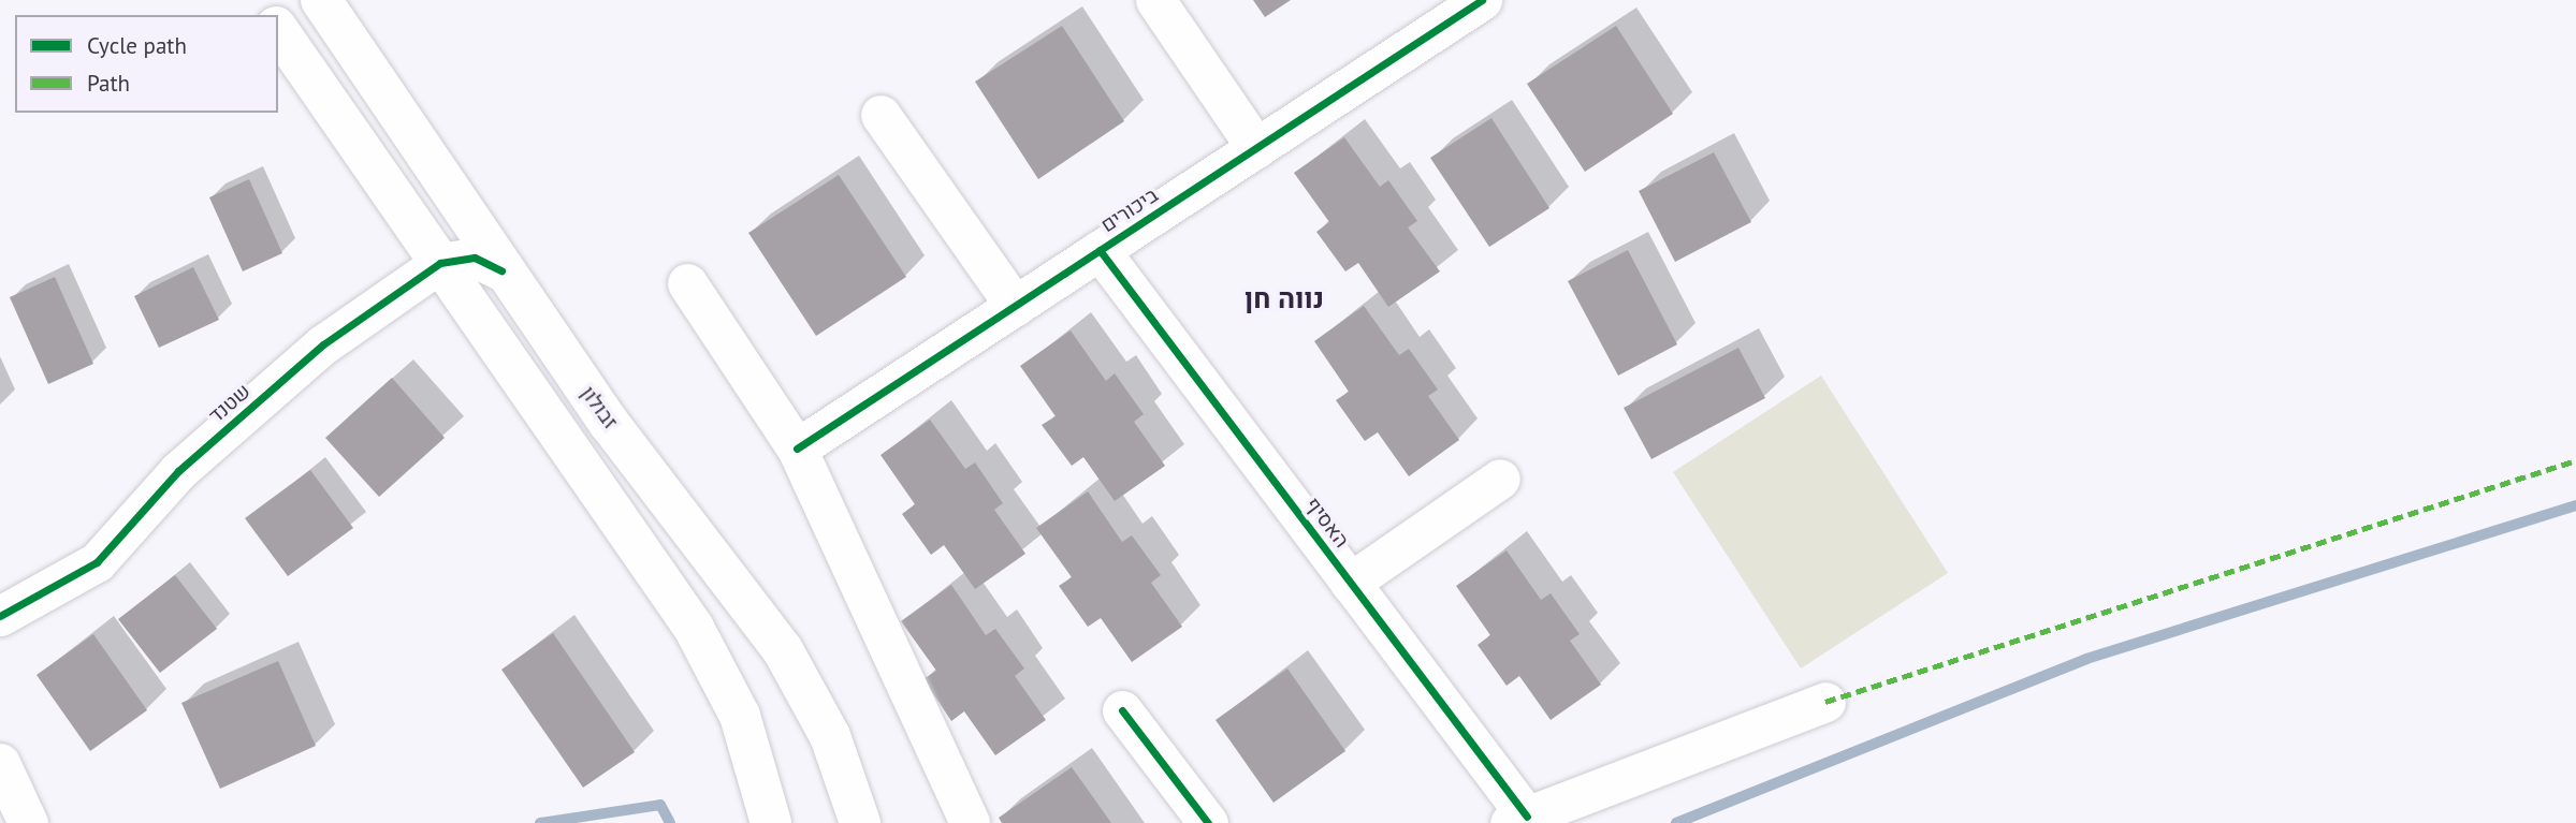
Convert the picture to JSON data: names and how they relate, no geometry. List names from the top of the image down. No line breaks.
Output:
{"streets":{"main road":["זבולון"],"street":["ביכורים","שטנד","האסיף"]},"crossings":[["ביכורים","האסיף"],["שטנד","זבולון"]],"districts":["נווה חן"],"legend":["Cycle path","Path"]}
